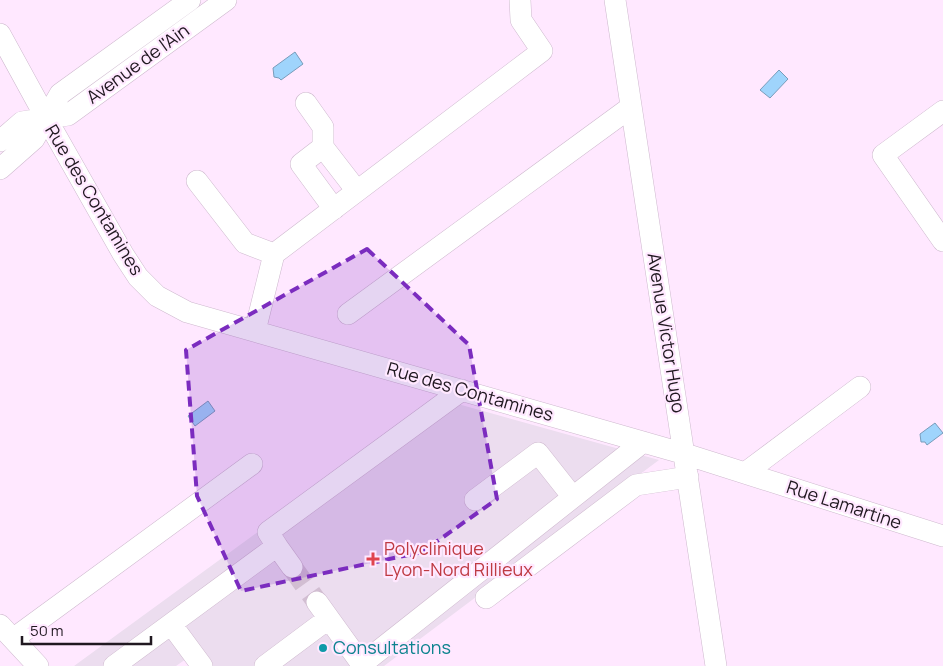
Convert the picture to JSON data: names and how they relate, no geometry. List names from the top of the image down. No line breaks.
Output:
{"streets":{"street":["Avenue de l'Ain","Rue des Contamines","Avenue Victor Hugo","Rue Lamartine"]},"crossings":[["Avenue de l'Ain","Rue des Contamines"],["Rue des Contamines","Avenue Victor Hugo"],["Rue des Contamines","Rue Lamartine"],["Avenue Victor Hugo","Rue Lamartine"]],"places":{"health":["Polyclinique Lyon-Nord Rillieux"],"other":["Consultations"]},"scale_bar":"50 m"}
